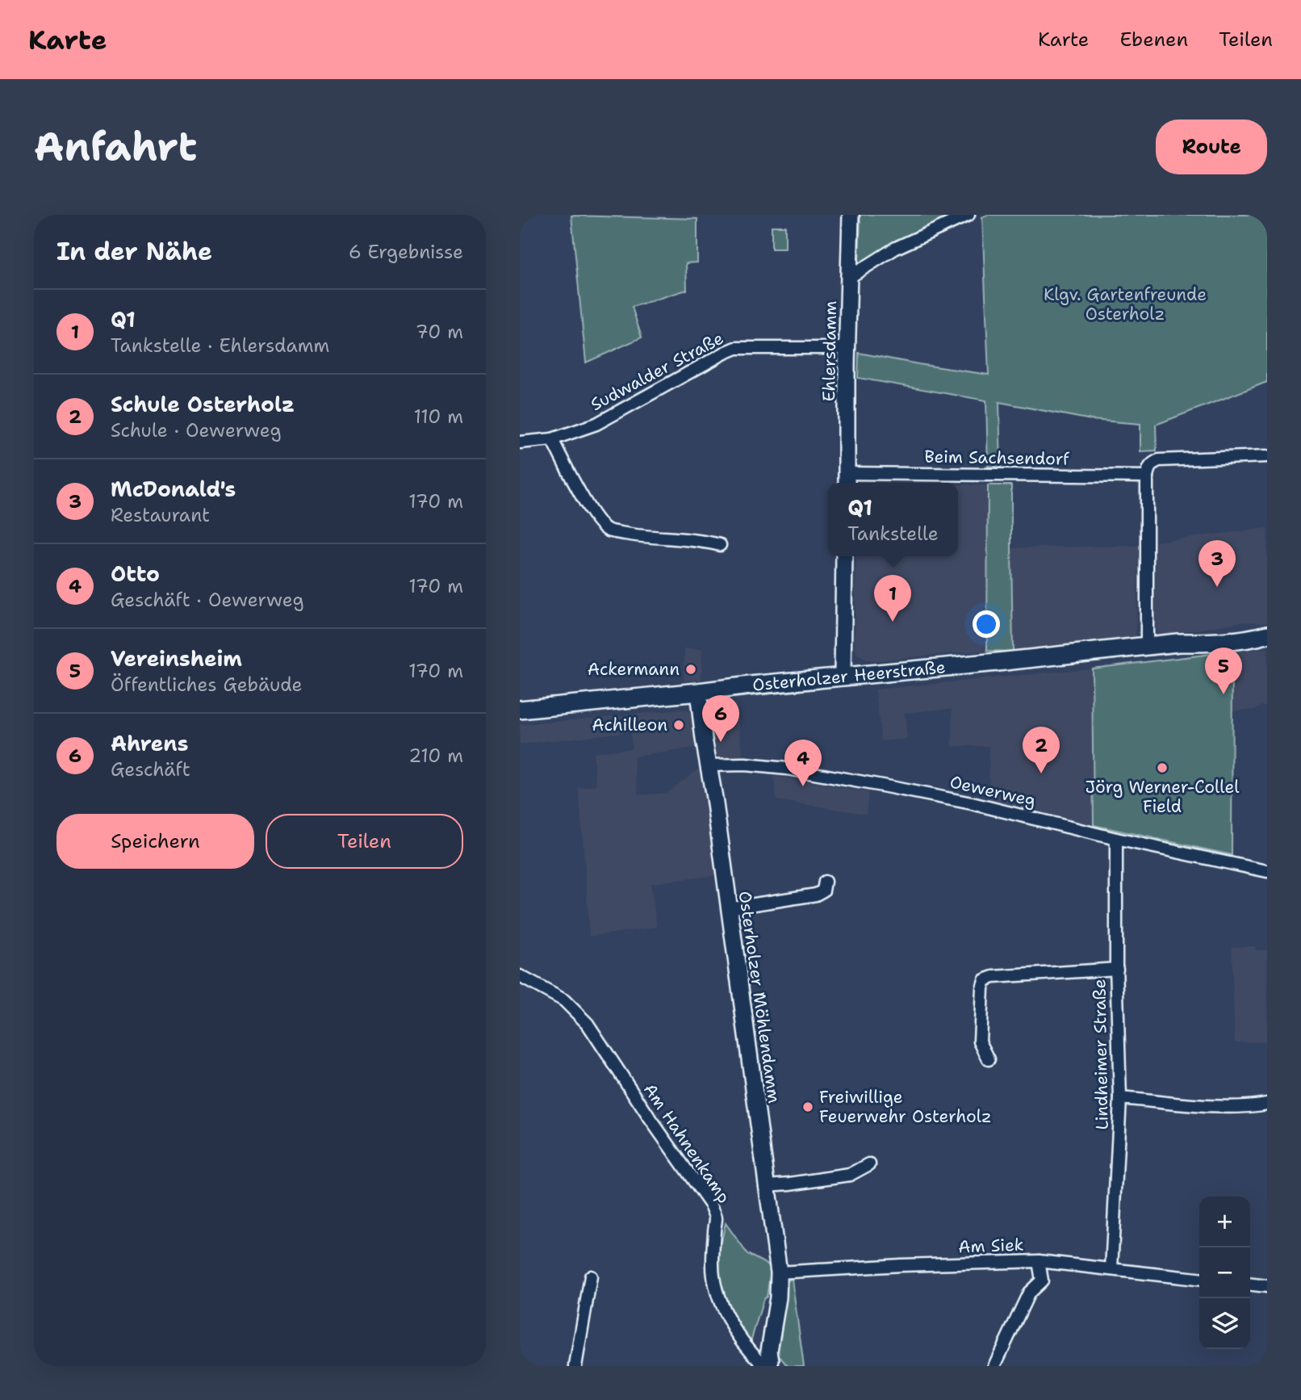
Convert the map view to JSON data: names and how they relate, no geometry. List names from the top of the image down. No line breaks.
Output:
{"streets":{"main road":["Ehlersdamm","Osterholzer Heerstraße","Osterholzer Möhlendamm"],"street":["Sudwalder Straße","Beim Sachsendorf","Oewerweg","Lindheimer Straße","Am Hahnenkamp","Am Siek"]},"crossings":[["Ehlersdamm","Sudwalder Straße"],["Ehlersdamm","Beim Sachsendorf"],["Osterholzer Heerstraße","Osterholzer Möhlendamm"],["Oewerweg","Osterholzer Möhlendamm"],["Oewerweg","Lindheimer Straße"],["Osterholzer Möhlendamm","Am Hahnenkamp"],["Osterholzer Möhlendamm","Am Siek"],["Lindheimer Straße","Am Siek"]],"parks":["Klgv. Gartenfreunde Osterholz"],"places":["Ackermann","Achilleon","Jörg Werner-Collel Field","Freiwillige Feuerwehr Osterholz"],"page":{"header":"Karte","nav":["Karte","Ebenen","Teilen"],"buttons":["Route",["Speichern","Teilen"]],"title":"Anfahrt","heading":["In der Nähe","6 Ergebnisse"],"list":[{"mark":"1","name":"Q1","note":"Tankstelle · Ehlersdamm","value":"70 m"},{"mark":"2","name":"Schule Osterholz","note":"Schule · Oewerweg","value":"110 m"},{"mark":"3","name":"McDonald's","note":"Restaurant","value":"170 m"},{"mark":"4","name":"Otto","note":"Geschäft · Oewerweg","value":"170 m"},{"mark":"5","name":"Vereinsheim","note":"Öffentliches Gebäude","value":"170 m"},{"mark":"6","name":"Ahrens","note":"Geschäft","value":"210 m"}],"popup":["Q1","Tankstelle"],"pins":["3","1","5","6","2","4"],"map_buttons":["+","−"]}}
